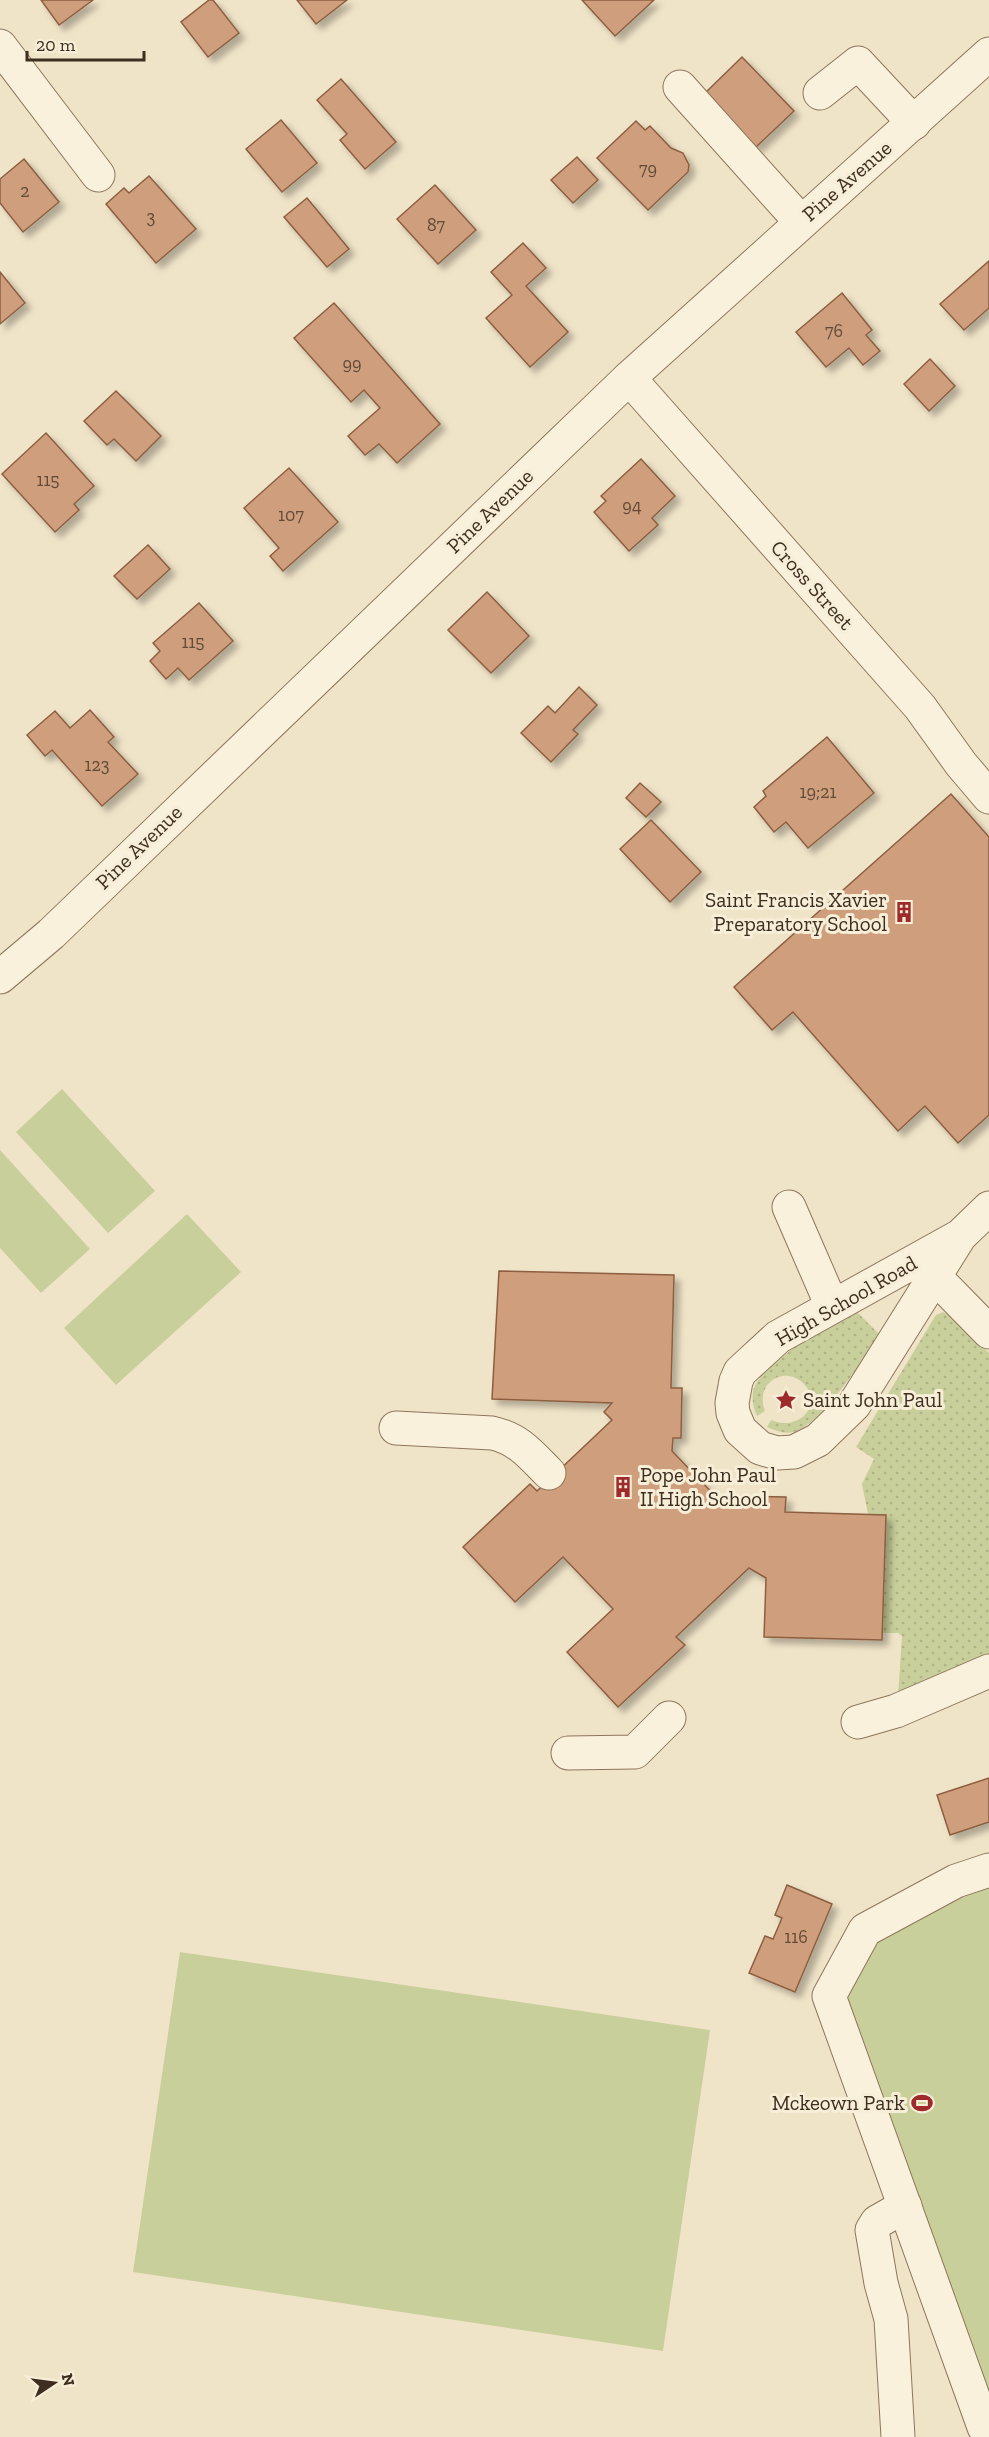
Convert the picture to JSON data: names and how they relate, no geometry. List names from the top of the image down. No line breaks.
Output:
{"streets":{"street":["Pine Avenue","Cross Street","High School Road"]},"crossings":[["Pine Avenue","Cross Street"]],"places":{"building":["Saint Francis Xavier Preparatory School","Pope John Paul II High School"],"place":["Saint John Paul"],"sports":["Mckeown Park"]},"house_numbers":["79","2","3","87","76","99","115","94","107","115","123","19;21","116"],"scale_bar":"20 m","north":"right"}
